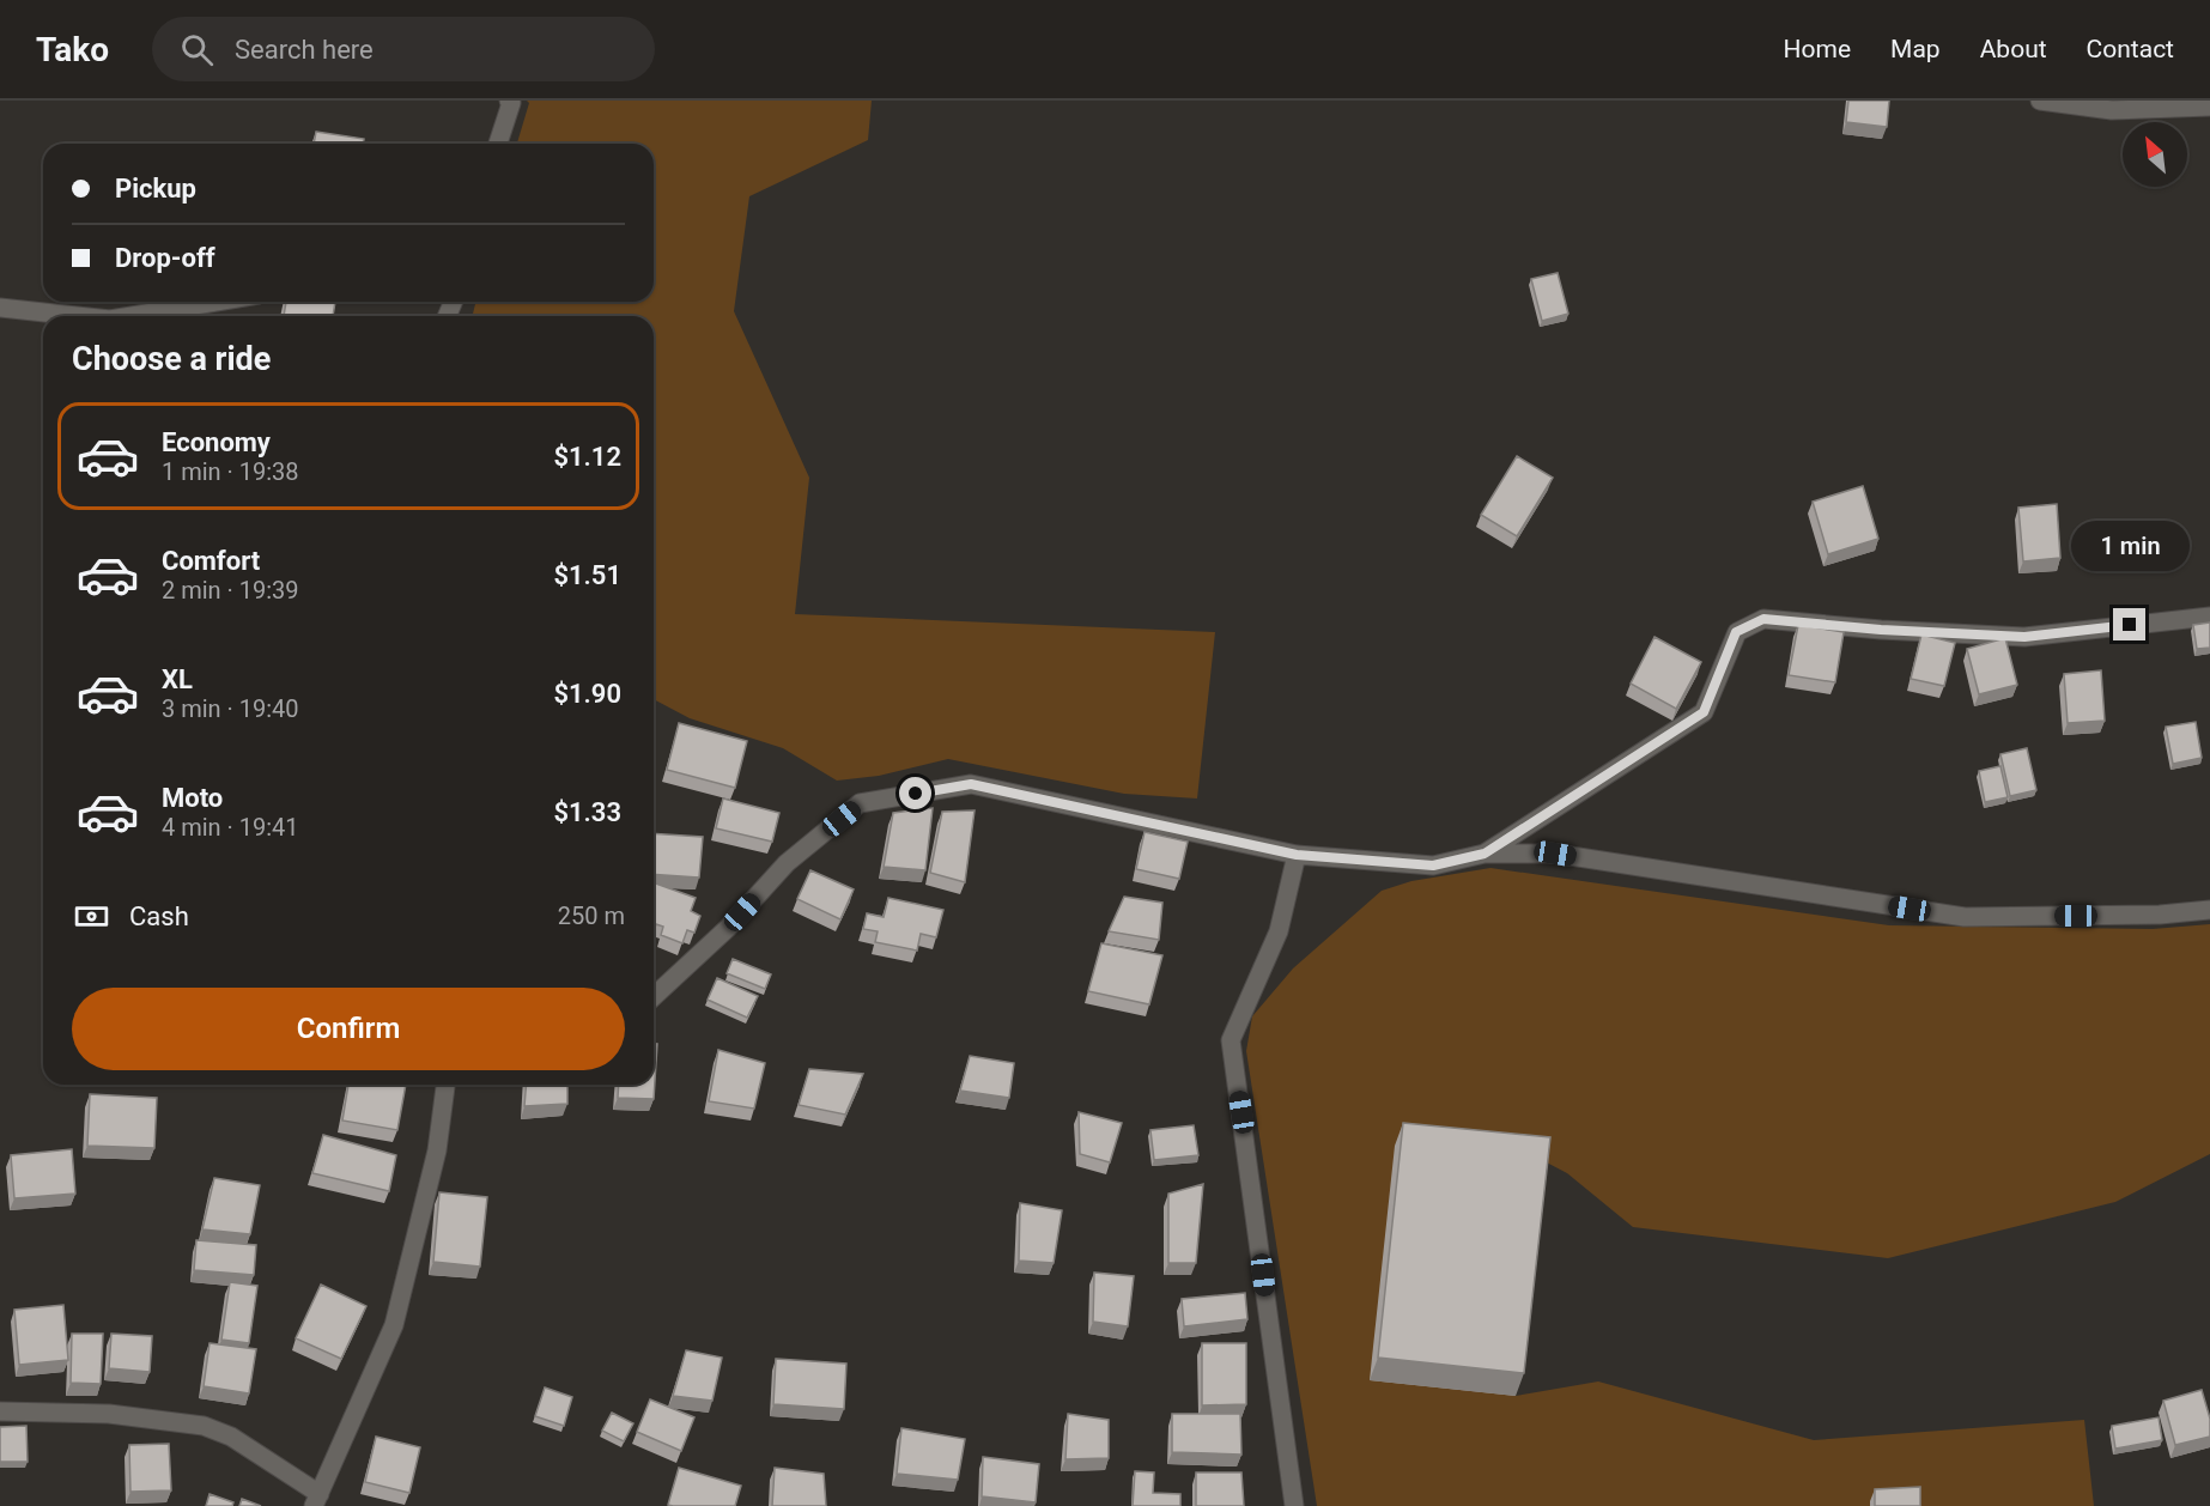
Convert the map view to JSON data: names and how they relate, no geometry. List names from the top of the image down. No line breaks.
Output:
{"north":"top left","page":{"header":"Tako","search":"Search here","nav":["Home","Map","About","Contact"],"banner":["Pickup","Drop-off"],"heading":"Choose a ride","list":[{"name":"Economy","note":"1 min · 19:38","value":"$1.12"},{"name":"Comfort","note":"2 min · 19:39","value":"$1.51"},{"name":"XL","note":"3 min · 19:40","value":"$1.90"},{"name":"Moto","note":"4 min · 19:41","value":"$1.33"}],"bubble":"1 min","pay":["Cash","250 m"],"buttons":"Confirm"}}
